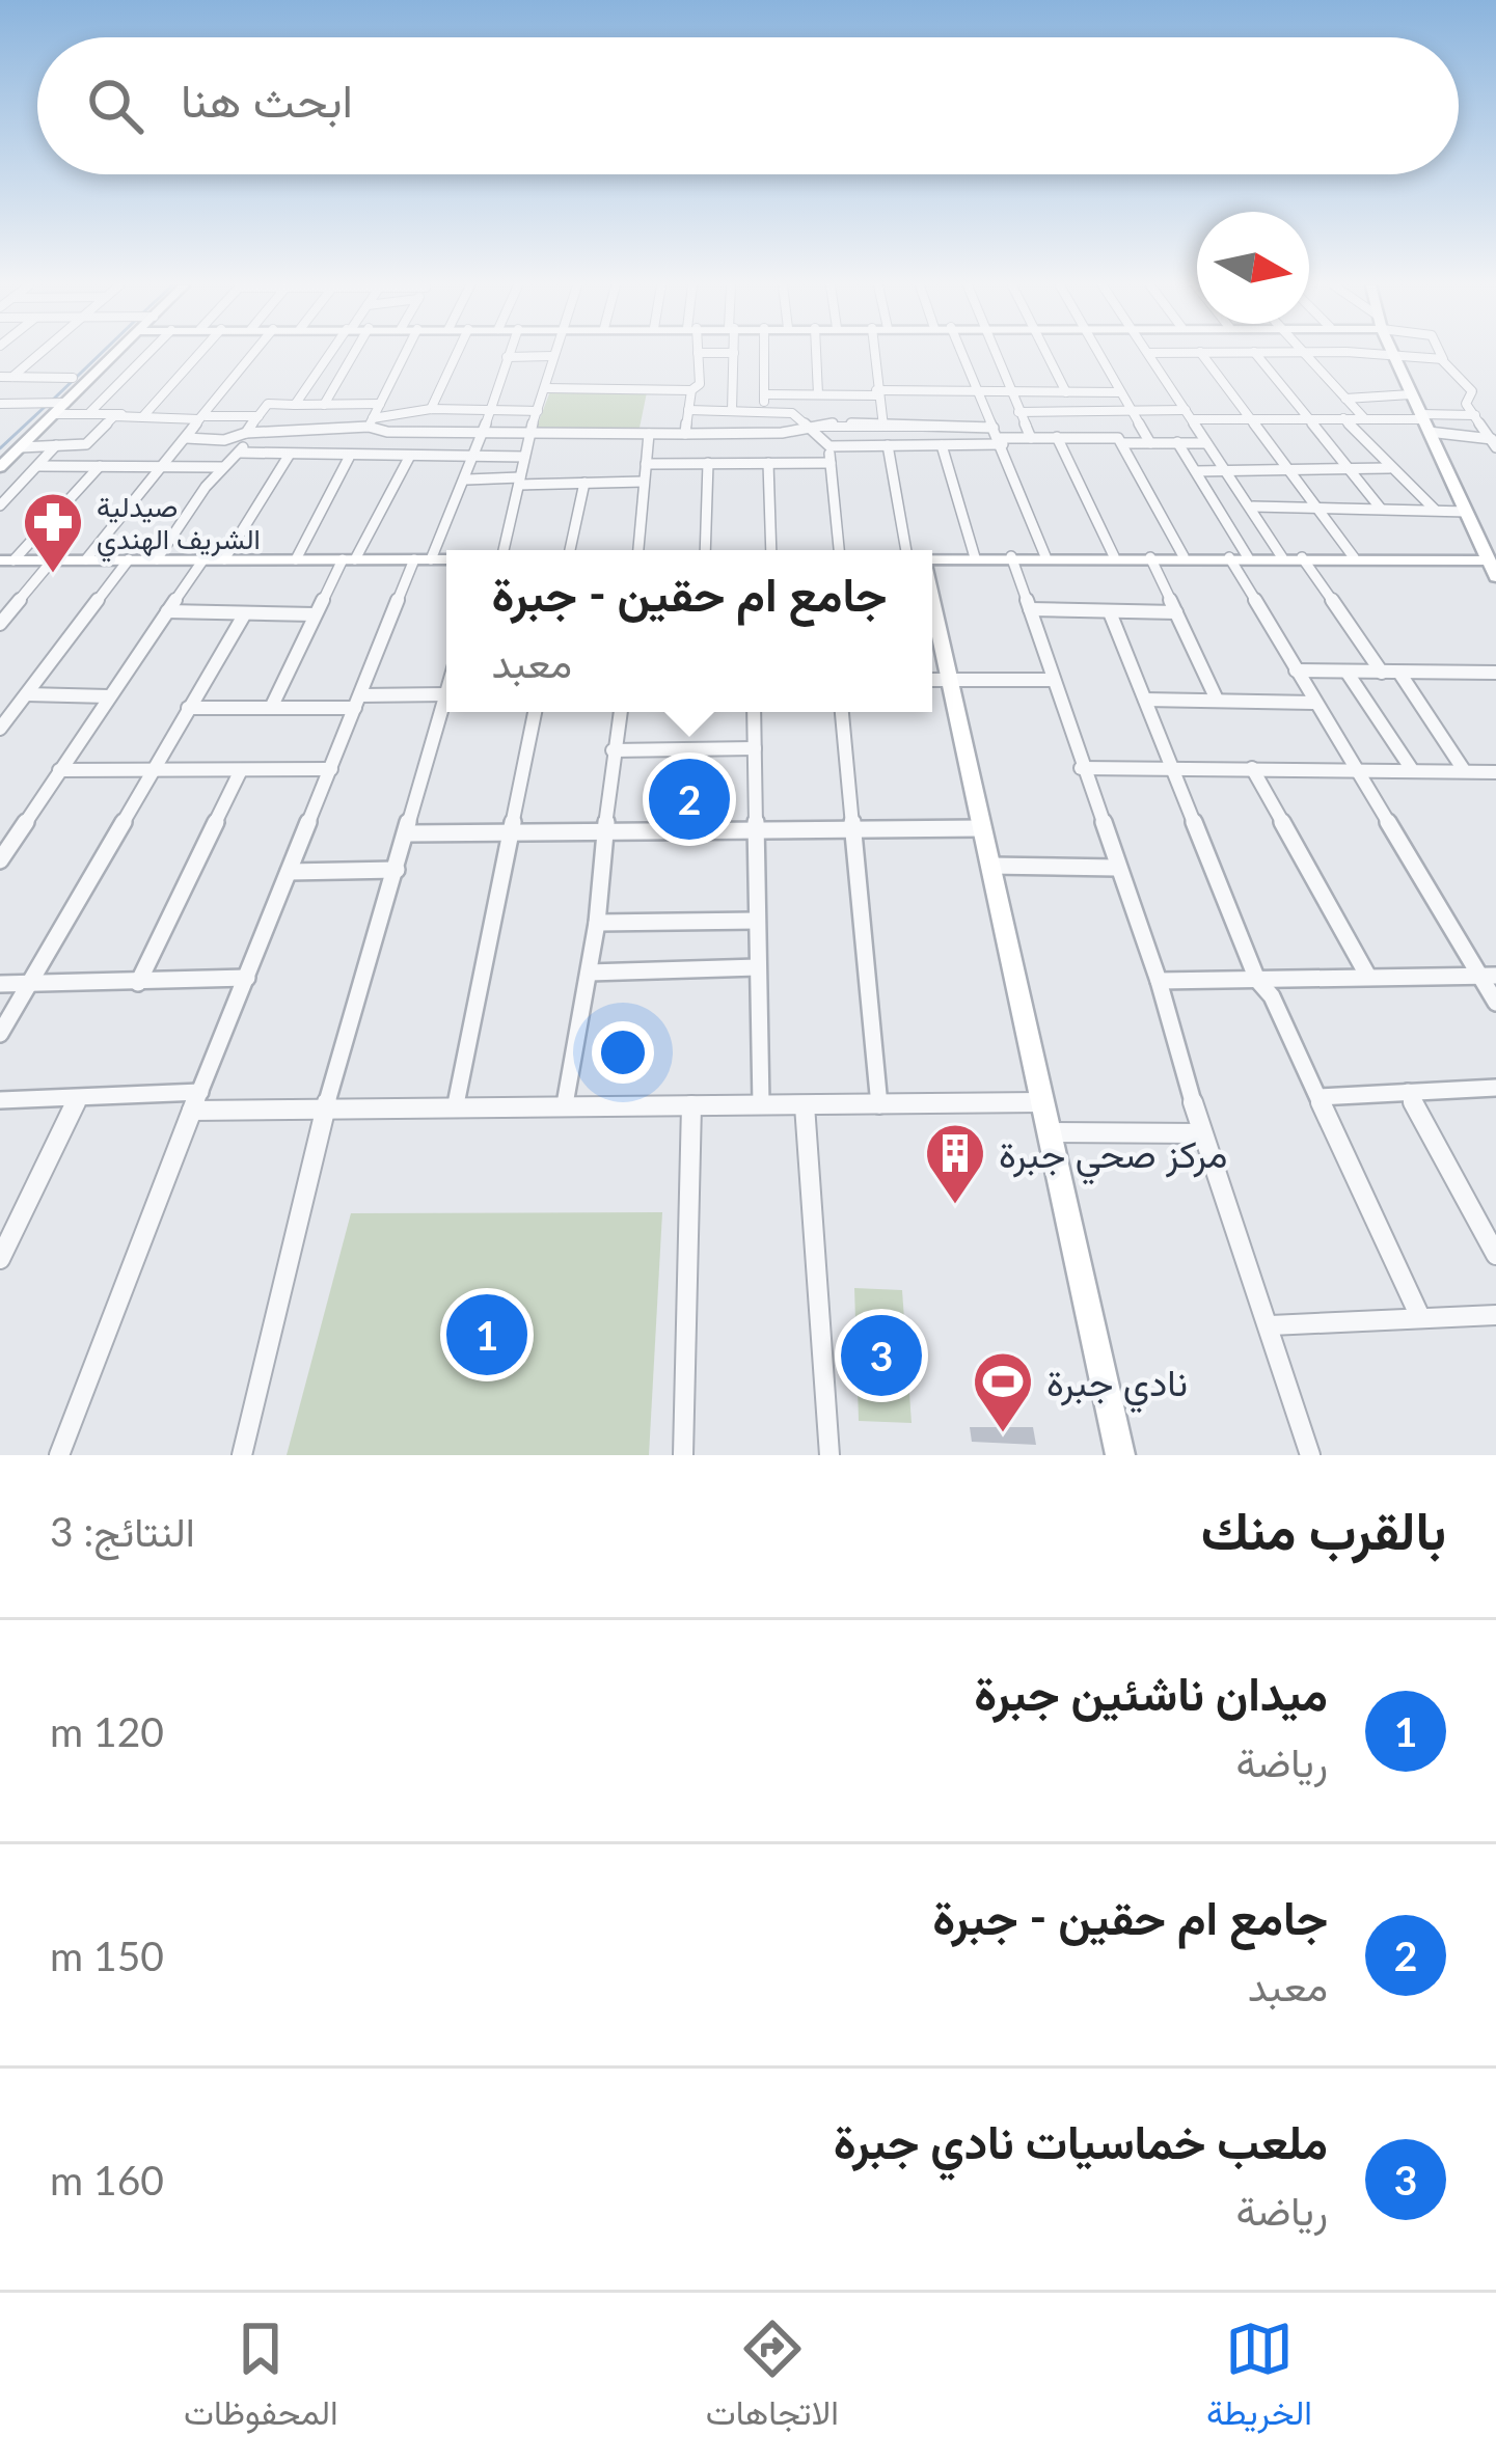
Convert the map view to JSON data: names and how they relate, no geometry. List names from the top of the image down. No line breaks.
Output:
{"places":{"pharmacy":["صيدلية الشريف الهندي"],"building":["مركز صحي جبرة"],"sports":["نادي جبرة"]},"north":"right","page":{"search":"ابحث هنا","popup":["جامع ام حقين - جبرة","معبد"],"pins":["2","1","3"],"heading":["بالقرب منك","النتائج: 3"],"list":[{"mark":"1","name":"ميدان ناشئين جبرة","note":"رياضة","value":"120 m"},{"mark":"2","name":"جامع ام حقين - جبرة","note":"معبد","value":"150 m"},{"mark":"3","name":"ملعب خماسيات نادي جبرة","note":"رياضة","value":"160 m"}],"nav":["الخريطة","الاتجاهات","المحفوظات"]}}
